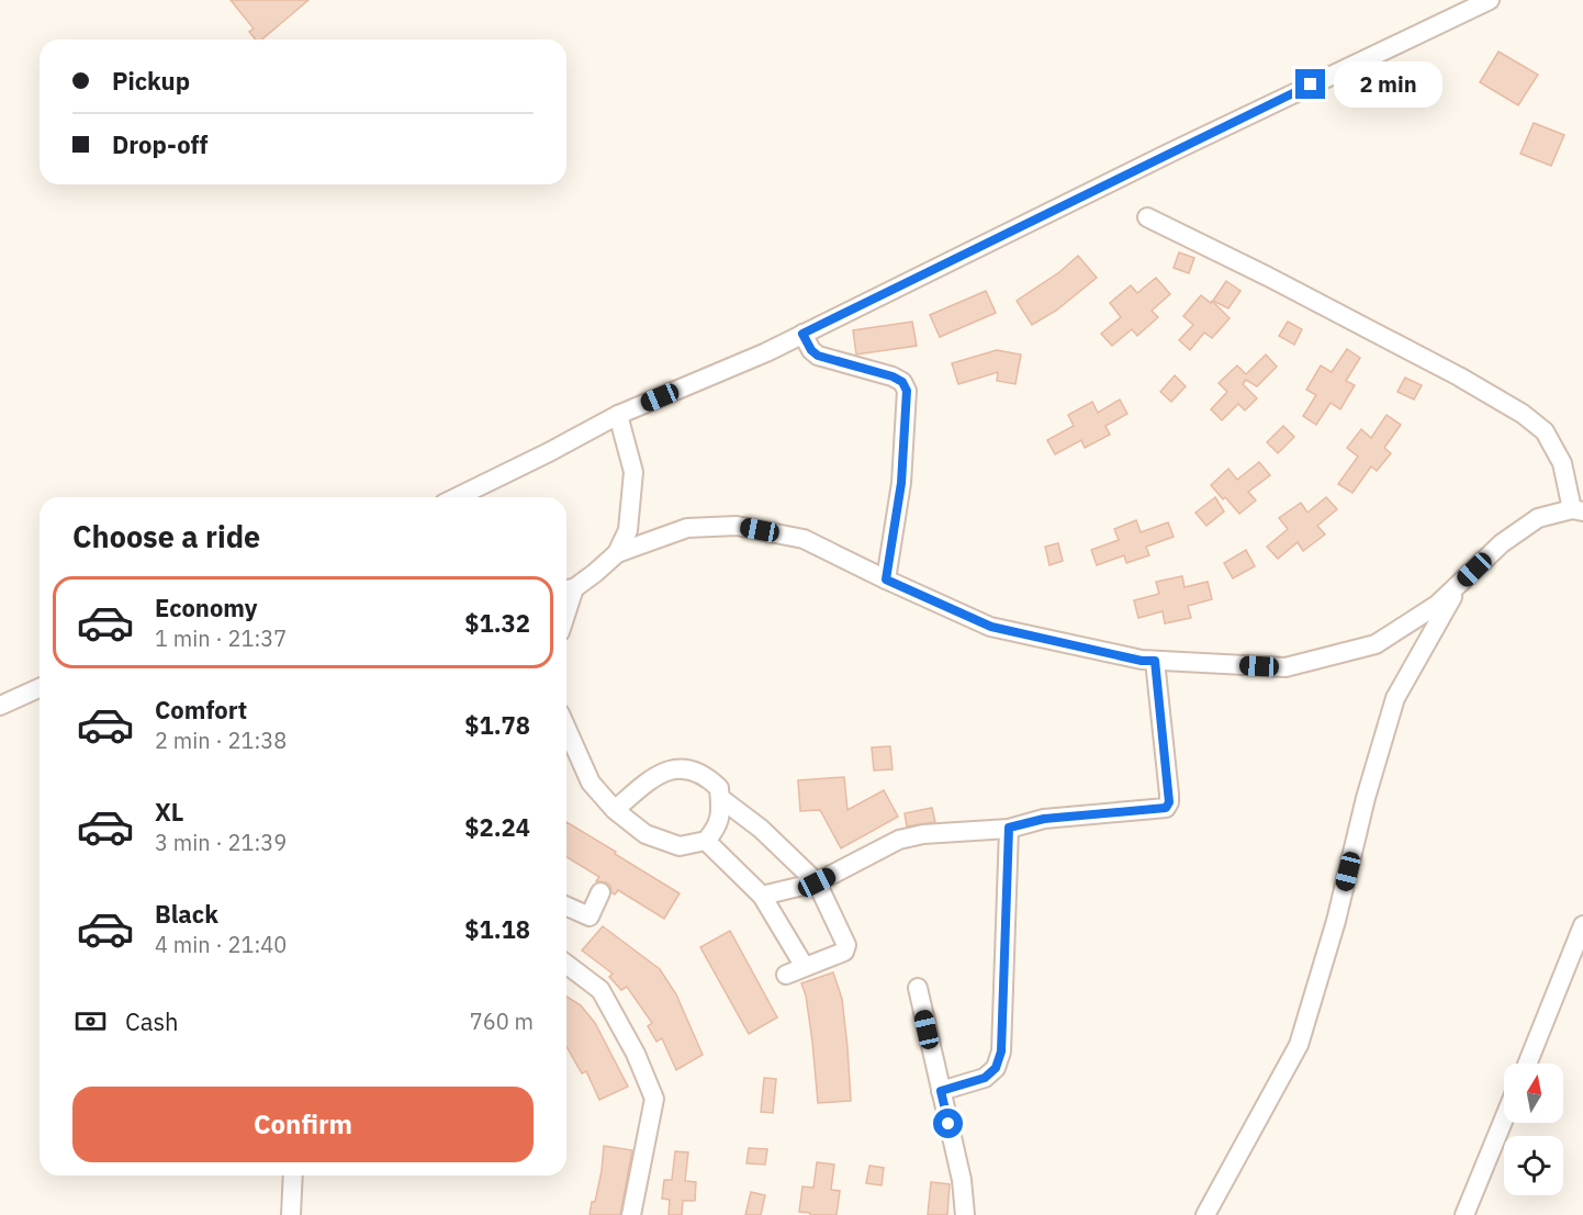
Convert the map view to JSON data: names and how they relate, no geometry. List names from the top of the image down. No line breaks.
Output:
{"north":"top","page":{"banner":["Pickup","Drop-off"],"bubble":"2 min","heading":"Choose a ride","list":[{"name":"Economy","note":"1 min · 21:37","value":"$1.32"},{"name":"Comfort","note":"2 min · 21:38","value":"$1.78"},{"name":"XL","note":"3 min · 21:39","value":"$2.24"},{"name":"Black","note":"4 min · 21:40","value":"$1.18"}],"pay":["Cash","760 m"],"buttons":"Confirm"}}
